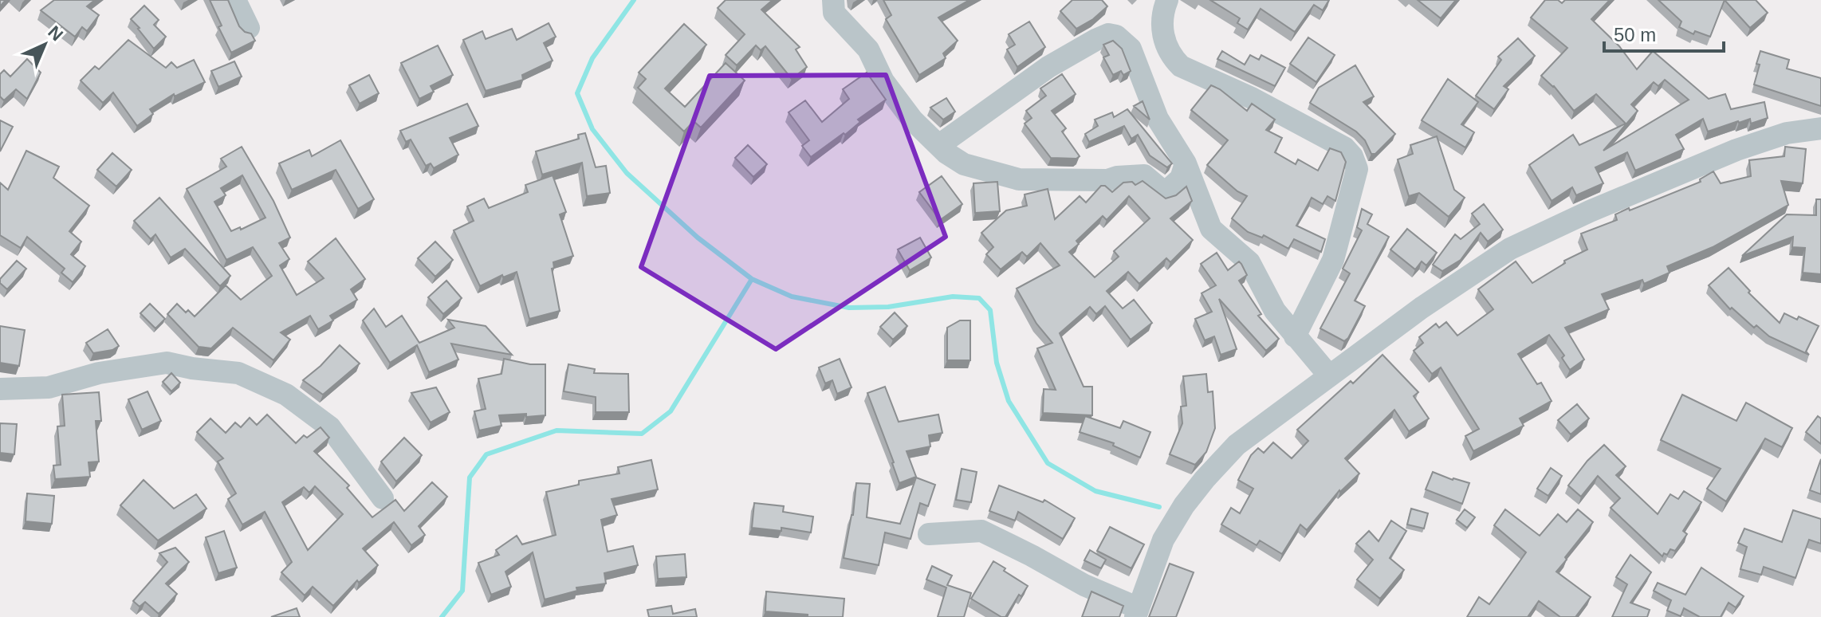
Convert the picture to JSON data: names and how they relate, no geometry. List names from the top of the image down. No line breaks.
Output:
{"scale_bar":"50 m","north":"top right"}
